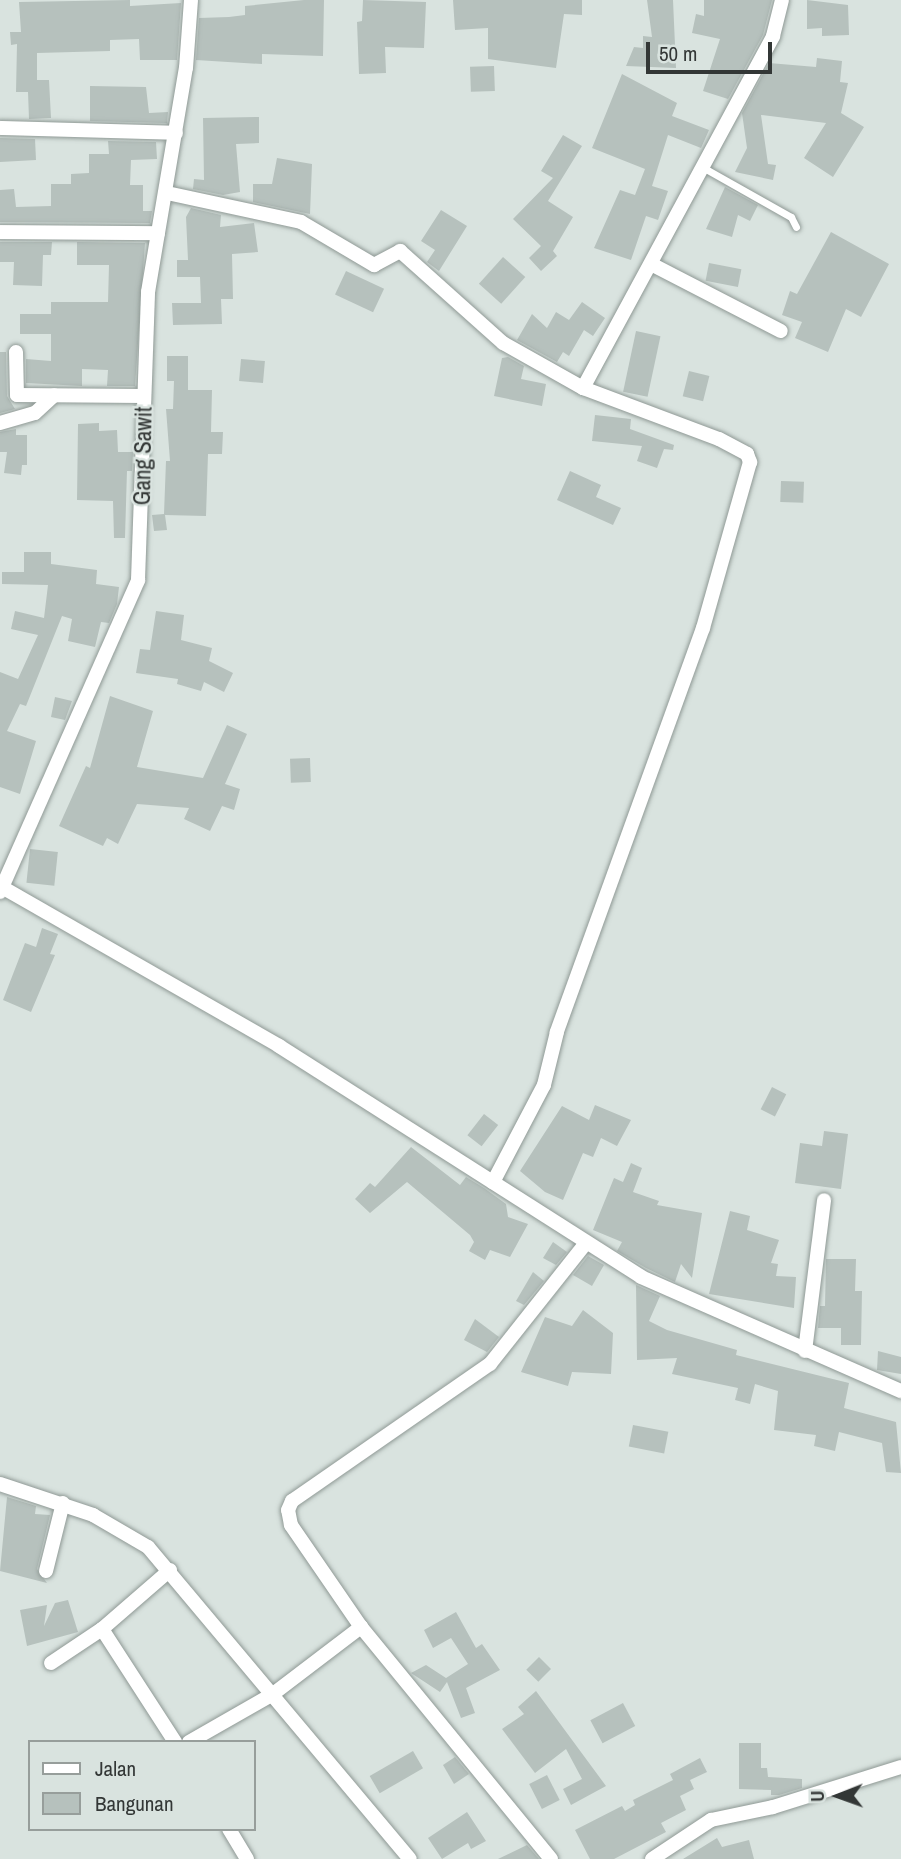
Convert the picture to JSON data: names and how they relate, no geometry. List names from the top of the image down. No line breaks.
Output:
{"streets":{"street":["Gang Sawit"]},"legend":["Jalan","Bangunan"],"scale_bar":"50 m","north":"left"}
